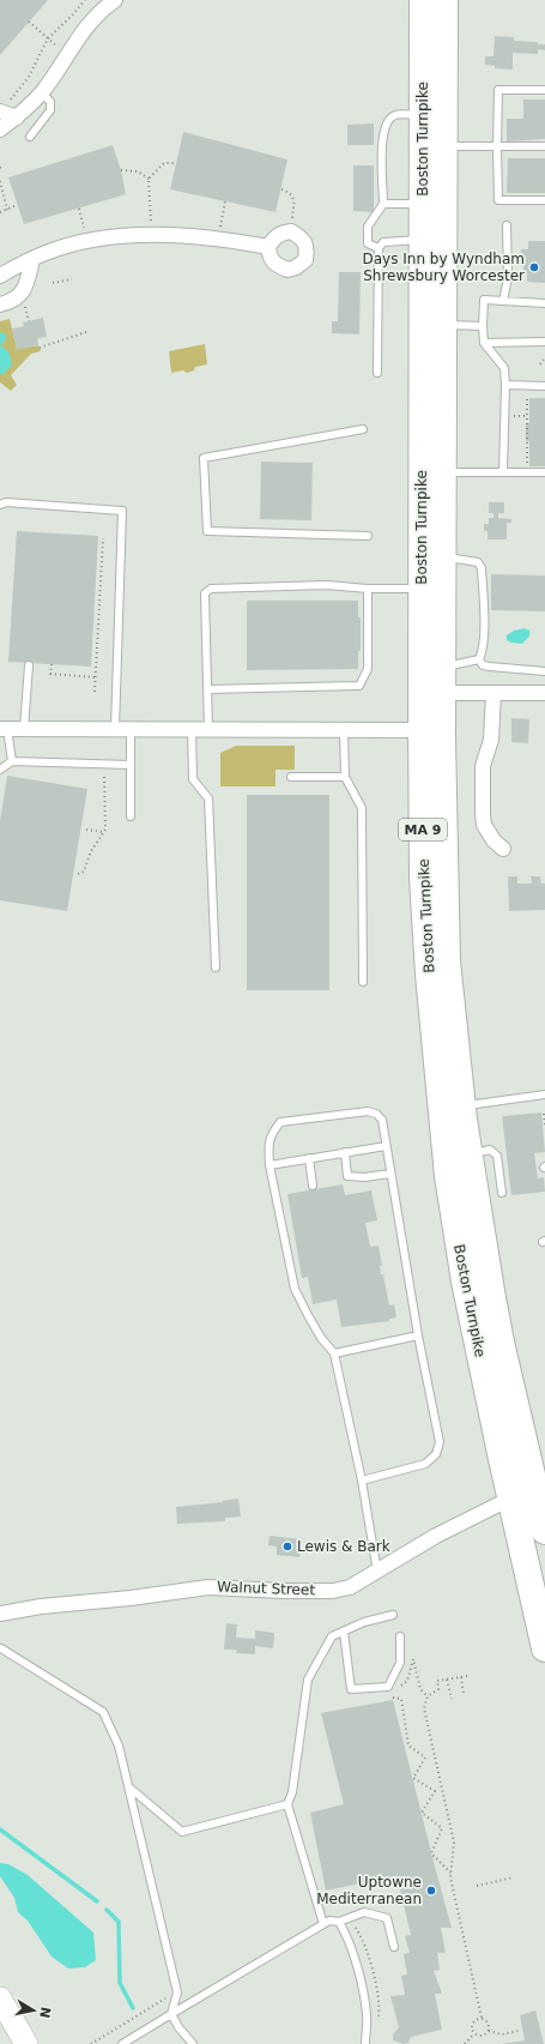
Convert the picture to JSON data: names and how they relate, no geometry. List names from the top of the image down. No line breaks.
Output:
{"streets":{"highway":["Boston Turnpike","MA 9"],"street":["Walnut Street"]},"crossings":[["Boston Turnpike","Walnut Street"]],"places":["Days Inn by Wyndham Shrewsbury Worcester","Lewis & Bark","Uptowne Mediterranean"],"north":"right"}
